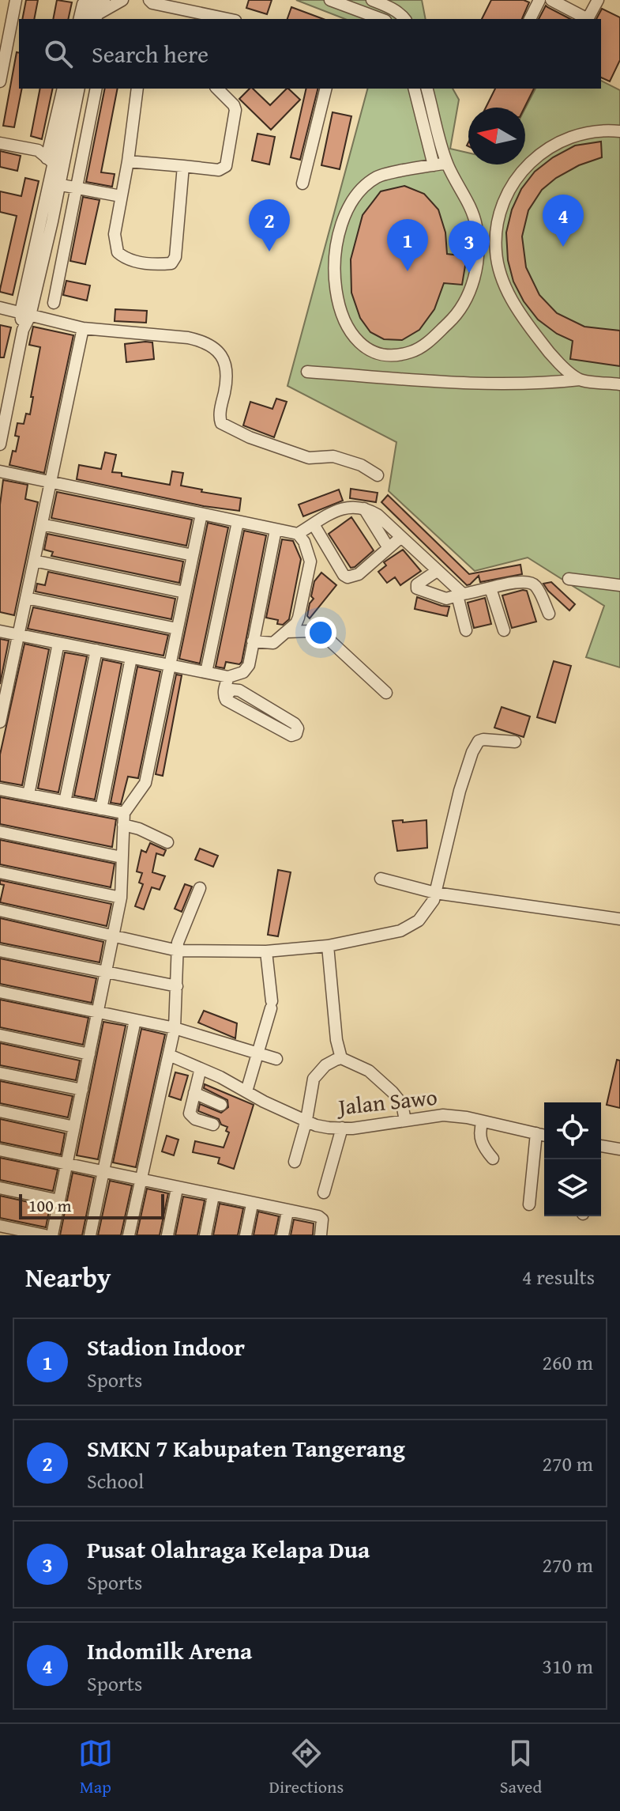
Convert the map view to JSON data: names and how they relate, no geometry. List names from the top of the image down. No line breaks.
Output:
{"streets":{"street":["Jalan Sawo"]},"scale_bar":"100 m","north":"left","page":{"search":"Search here","pins":["4","2","1","3"],"scale":"100 m","heading":["Nearby","4 results"],"list":[{"mark":"1","name":"Stadion Indoor","note":"Sports","value":"260 m"},{"mark":"2","name":"SMKN 7 Kabupaten Tangerang","note":"School","value":"270 m"},{"mark":"3","name":"Pusat Olahraga Kelapa Dua","note":"Sports","value":"270 m"},{"mark":"4","name":"Indomilk Arena","note":"Sports","value":"310 m"}],"nav":["Map","Directions","Saved"]}}
